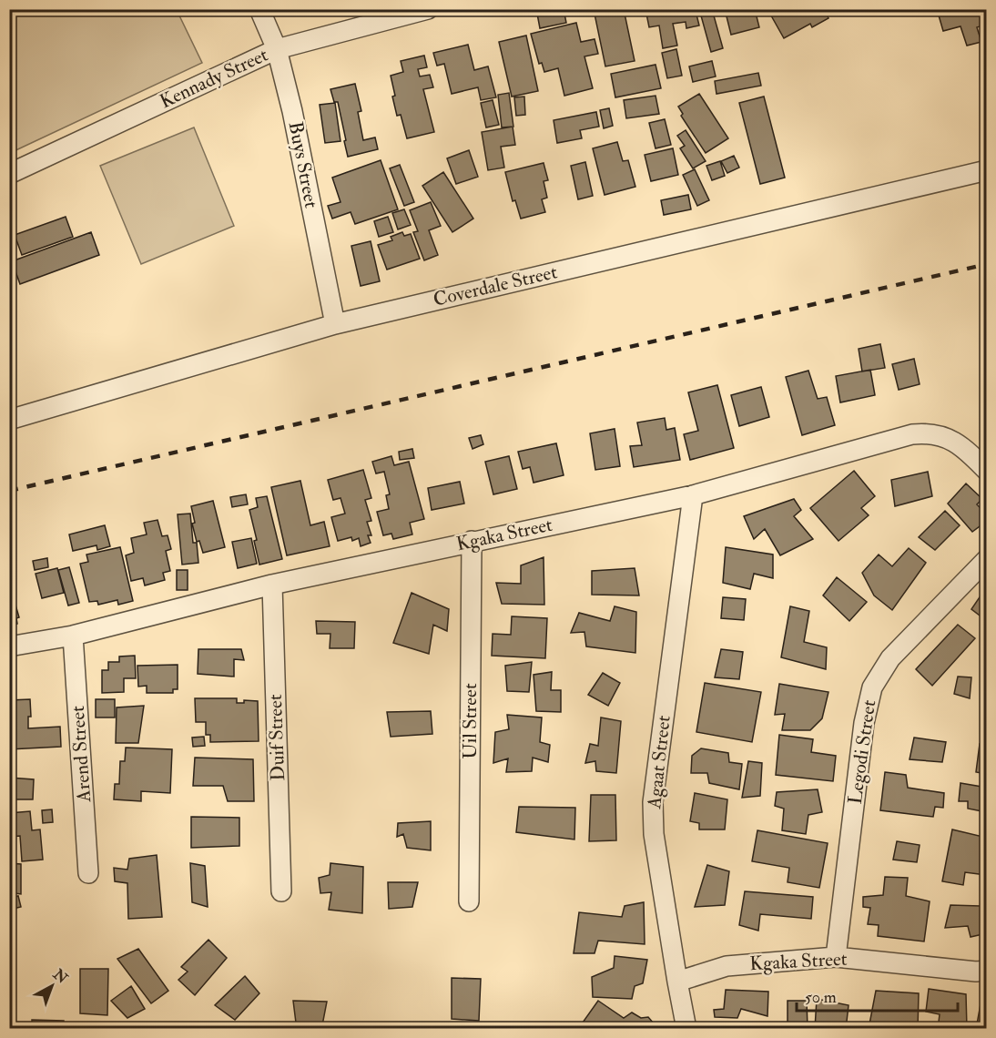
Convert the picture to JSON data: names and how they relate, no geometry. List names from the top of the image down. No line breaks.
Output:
{"streets":{"street":["Kennady Street","Buys Street","Coverdale Street","Kgaka Street","Uil Street","Duif Street","Legodi Street","Arend Street","Agaat Street"]},"crossings":[["Kennady Street","Buys Street"],["Buys Street","Coverdale Street"],["Kgaka Street","Uil Street"],["Kgaka Street","Duif Street"],["Kgaka Street","Legodi Street"],["Kgaka Street","Arend Street"],["Kgaka Street","Agaat Street"]],"scale_bar":"50 m","north":"top right"}
